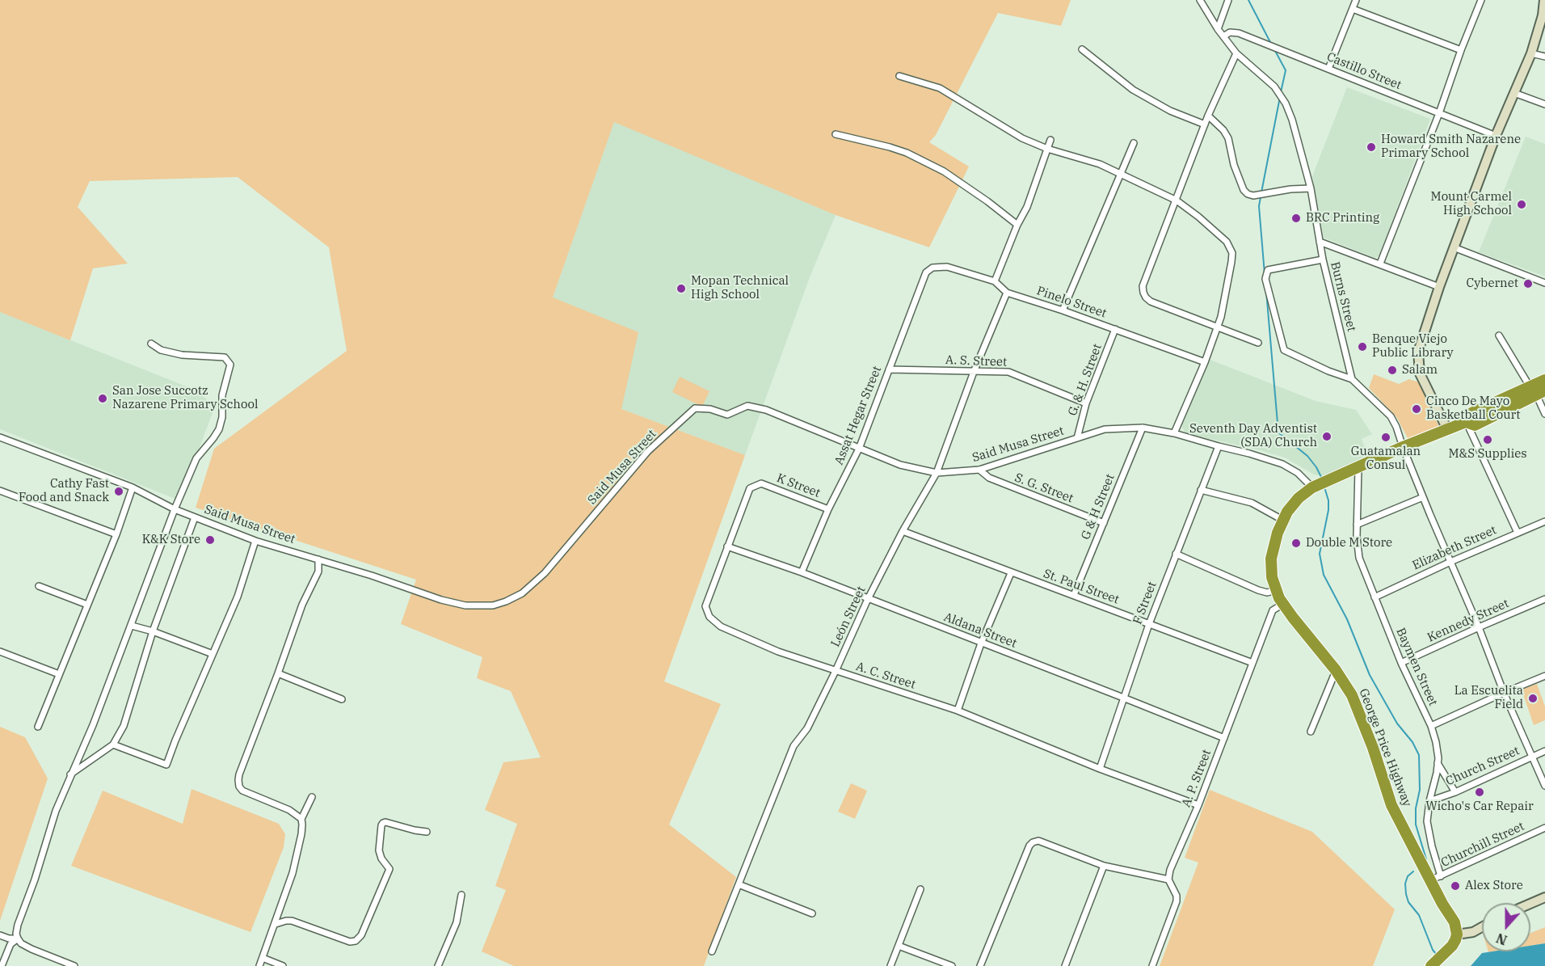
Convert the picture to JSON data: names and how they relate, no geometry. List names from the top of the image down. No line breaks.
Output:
{"streets":{"highway":["George Price Highway"],"street":["Castillo Street","Burns Street","Pinelo Street","A. S. Street","G. & H. Street","Assat Hegar Street","Said Musa Street","K Street","S. G. Street","G & H Street","Elizabeth Street","St. Paul Street","F Street","León Street","Kennedy Street","Aldana Street","Baymen Street","A. C. Street","Church Street","A. P. Street","Churchill Street"]},"crossings":[["Castillo Street","Burns Street"],["Pinelo Street","G. & H. Street"],["Pinelo Street","Assat Hegar Street"],["Pinelo Street","León Street"],["A. S. Street","G. & H. Street"],["A. S. Street","Assat Hegar Street"],["A. S. Street","León Street"],["G. & H. Street","Said Musa Street"],["Assat Hegar Street","Said Musa Street"],["Assat Hegar Street","K Street"],["Assat Hegar Street","Aldana Street"],["Said Musa Street","S. G. Street"],["Said Musa Street","G & H Street"],["Said Musa Street","F Street"],["Said Musa Street","León Street"],["Said Musa Street","George Price Highway"],["K Street","A. C. Street"],["S. G. Street","G & H Street"],["G & H Street","St. Paul Street"],["Elizabeth Street","Baymen Street"],["St. Paul Street","F Street"],["St. Paul Street","León Street"],["St. Paul Street","A. P. Street"],["F Street","Aldana Street"],["F Street","A. C. Street"],["León Street","Aldana Street"],["León Street","A. C. Street"],["Kennedy Street","Baymen Street"],["Aldana Street","A. C. Street"],["Aldana Street","A. P. Street"],["Baymen Street","George Price Highway"],["Baymen Street","Church Street"],["Baymen Street","Churchill Street"],["A. C. Street","A. P. Street"],["George Price Highway","A. P. Street"],["George Price Highway","Churchill Street"]],"places":["Howard Smith Nazarene Primary School","Mount Carmel High School","BRC Printing","Cybernet","Mopan Technical High School","Benque Viejo Public Library","Salam","San Jose Succotz Nazarene Primary School","Cinco De Mayo Basketball Court","Seventh Day Adventist (SDA) Church","Guatamalan Consul","M&S Supplies","Cathy Fast Food and Snack","K&K Store","Double M Store","La Escuelita Field","Wicho's Car Repair","Alex Store"],"north":"bottom"}
